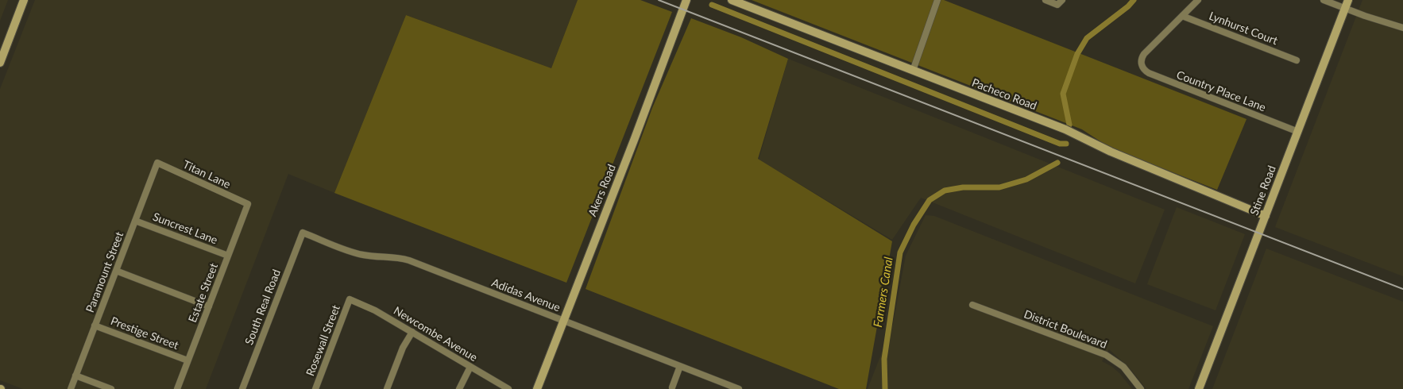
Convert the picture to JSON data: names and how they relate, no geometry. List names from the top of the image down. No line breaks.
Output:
{"streets":{"street":["Lynhurst Court","Country Place Lane","Pacheco Road","Titan Lane","Akers Road","Stine Road","Suncrest Lane","Paramount Street","Estate Street","Adidas Avenue","South Real Road","District Boulevard","Prestige Street","Newcombe Avenue","Rosewall Street"]},"crossings":[["Lynhurst Court","Country Place Lane"],["Country Place Lane","Stine Road"],["Pacheco Road","Stine Road"],["Titan Lane","Paramount Street"],["Titan Lane","Estate Street"],["Akers Road","Adidas Avenue"],["Suncrest Lane","Paramount Street"],["Suncrest Lane","Estate Street"],["Paramount Street","Prestige Street"],["Estate Street","Prestige Street"],["Adidas Avenue","South Real Road"],["Newcombe Avenue","Rosewall Street"]],"water":["Farmers Canal"]}
